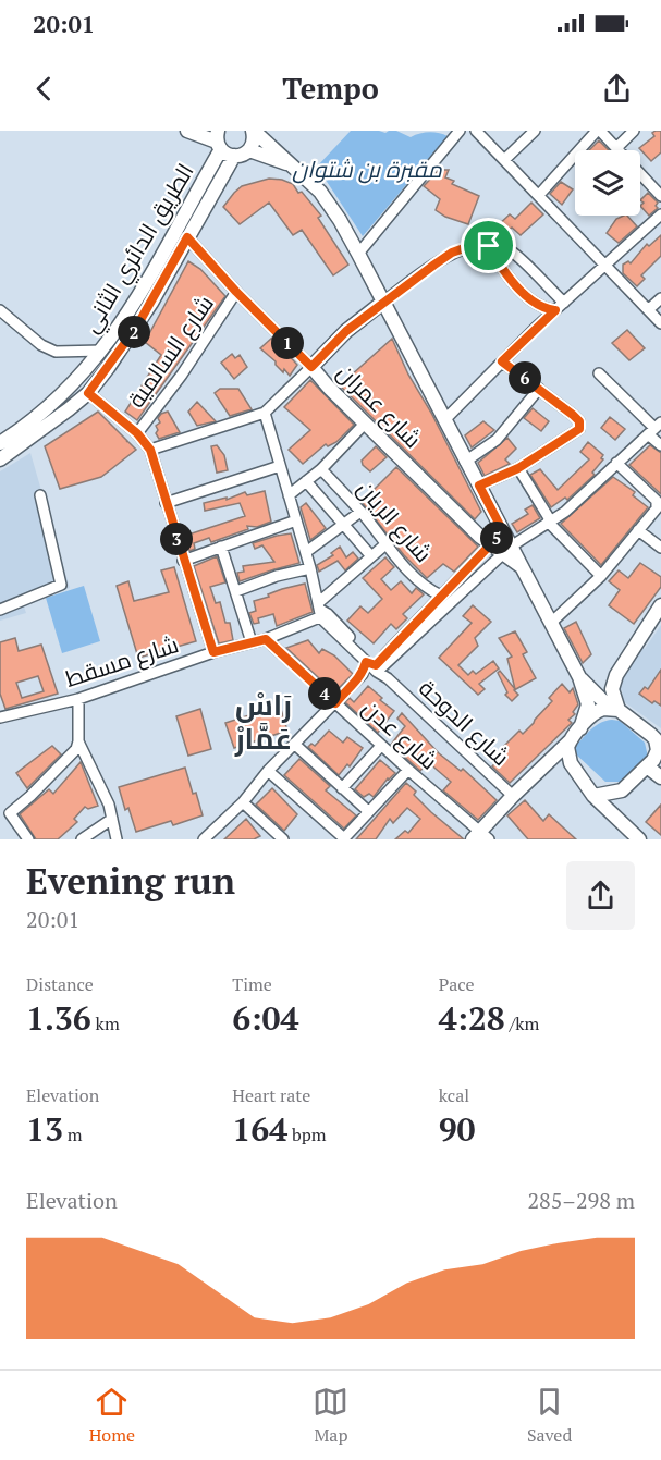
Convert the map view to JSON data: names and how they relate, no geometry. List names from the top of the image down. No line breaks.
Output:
{"streets":{"main road":["الطريق الدائري الثاني","شارع عمران"],"street":["شارع السالمية","شارع الريان","شارع مسقط","شارع الدوحة","شارع عدن"]},"crossings":[["الطريق الدائري الثاني","شارع عمران"],["شارع السالمية","شارع عمران"],["شارع مسقط","شارع الدوحة"],["شارع مسقط","شارع عدن"]],"districts":["رَاسْ عَمَّارْ"],"parks":["مقبرة بن شتوان"],"page":{"status":"20:01","header":"Tempo","pins":["2","1","6","5","3","4"],"heading":["Evening run","20:01"],"stats":[["Distance","1.36 km"],["Time","6:04"],["Pace","4:28 /km"],["Elevation","13 m"],["Heart rate","164 bpm"],["kcal","90"]],"chart":["Elevation","285–298 m"],"tabs":["Home","Map","Saved"]}}
